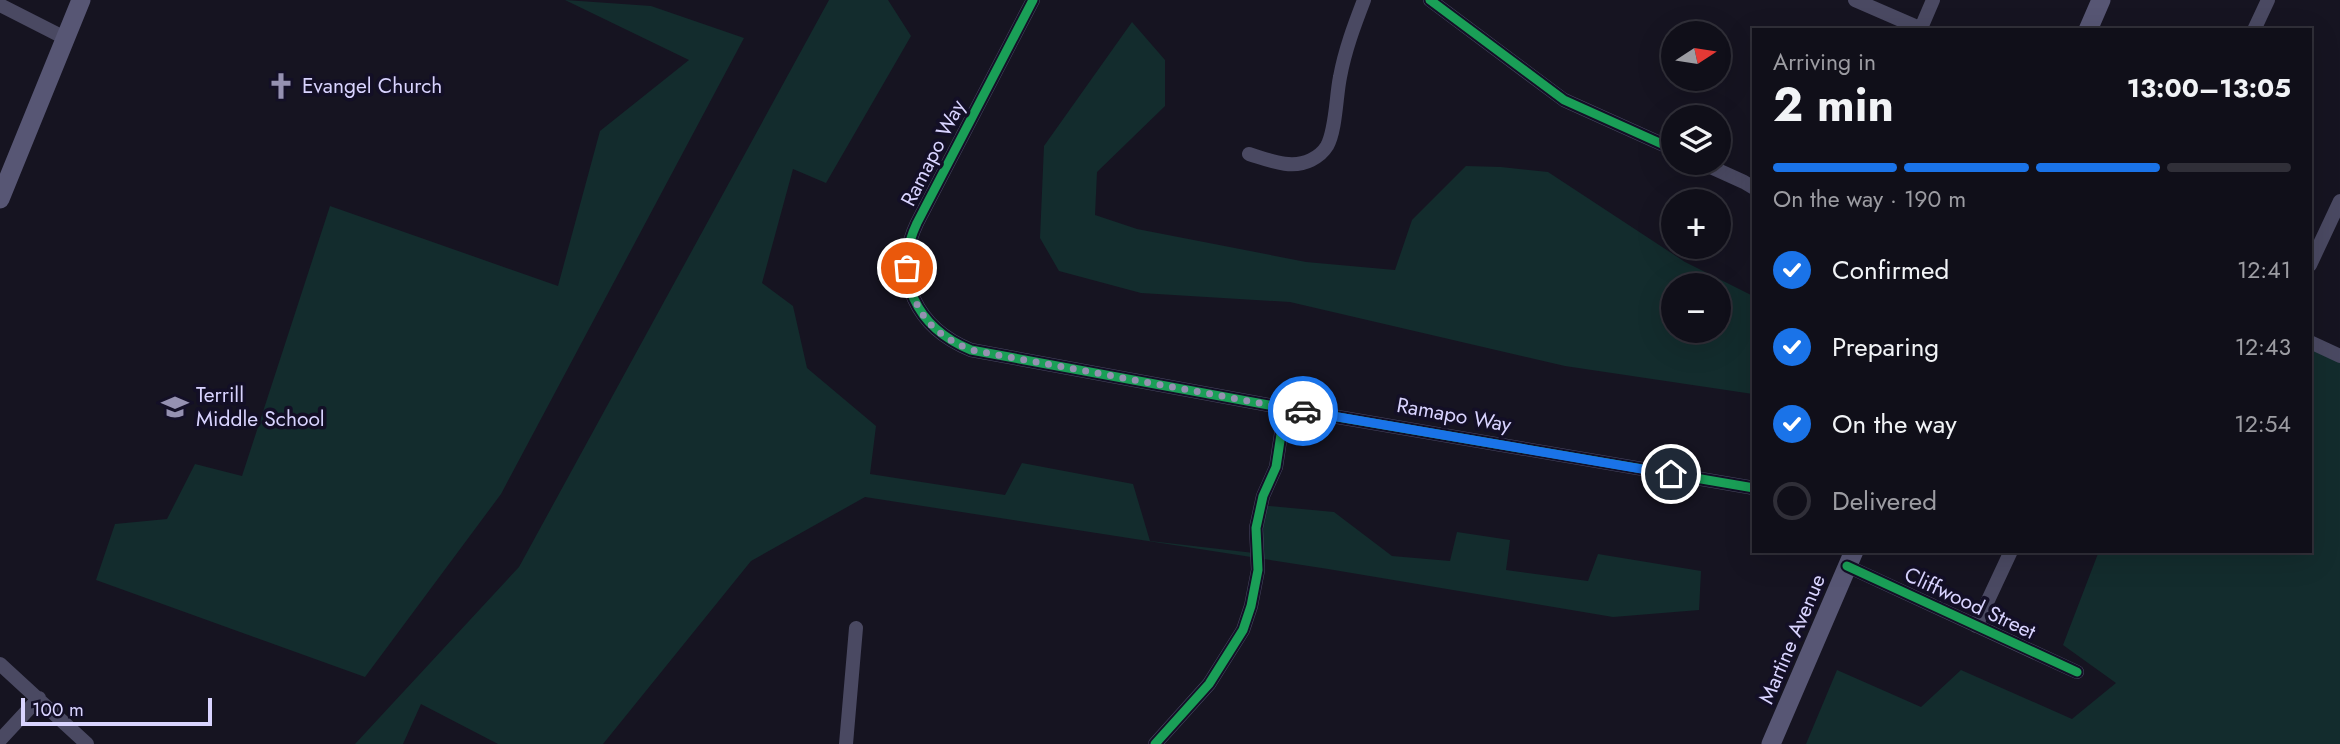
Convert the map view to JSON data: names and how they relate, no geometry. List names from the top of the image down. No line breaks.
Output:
{"streets":{"main road":["Martine Avenue"],"street":["Ramapo Way","Cliffwood Street"]},"crossings":[["Cliffwood Street","Martine Avenue"]],"places":{"church":["Evangel Church"],"school or university":["Terrill Middle School"]},"scale_bar":"100 m","north":"right","page":{"map_buttons":["+","−"],"heading":["2 min","Arriving in","13:00–13:05"],"bar":"On the way · 190 m","list":[["Confirmed","12:41"],["Preparing","12:43"],["On the way","12:54"],"Delivered"],"scale":"100 m"}}
